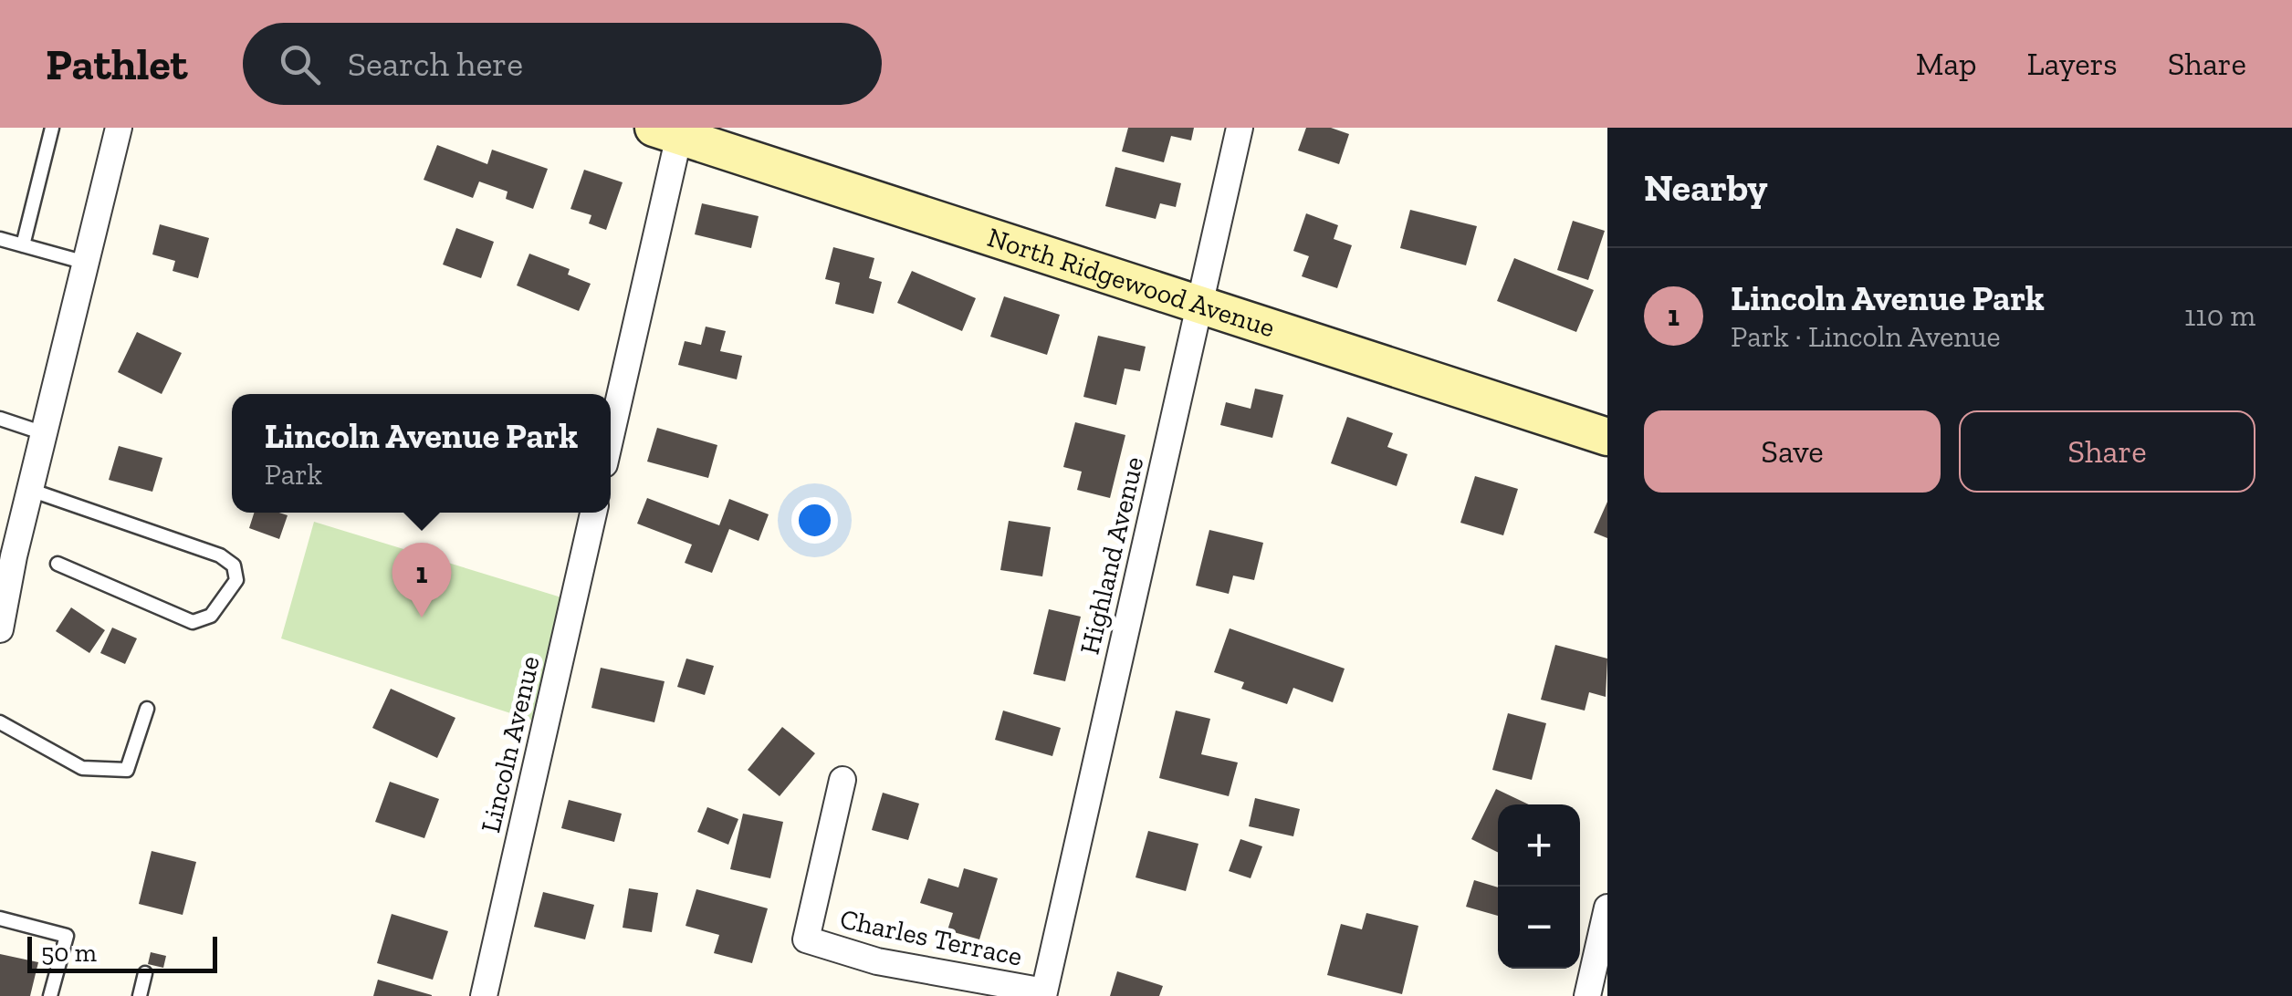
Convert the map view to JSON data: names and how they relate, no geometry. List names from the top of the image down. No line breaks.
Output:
{"streets":{"street":["North Ridgewood Avenue","Highland Avenue","Lincoln Avenue","Charles Terrace"]},"crossings":[["North Ridgewood Avenue","Highland Avenue"],["Highland Avenue","Charles Terrace"]],"scale_bar":"50 m","page":{"header":"Pathlet","search":"Search here","nav":["Map","Layers","Share"],"heading":"Nearby","list":[{"mark":"1","name":"Lincoln Avenue Park","note":"Park · Lincoln Avenue","value":"110 m"}],"buttons":["Save","Share"],"popup":["Lincoln Avenue Park","Park"],"pins":"1","map_buttons":["+","−"],"scale":"50 m"}}
